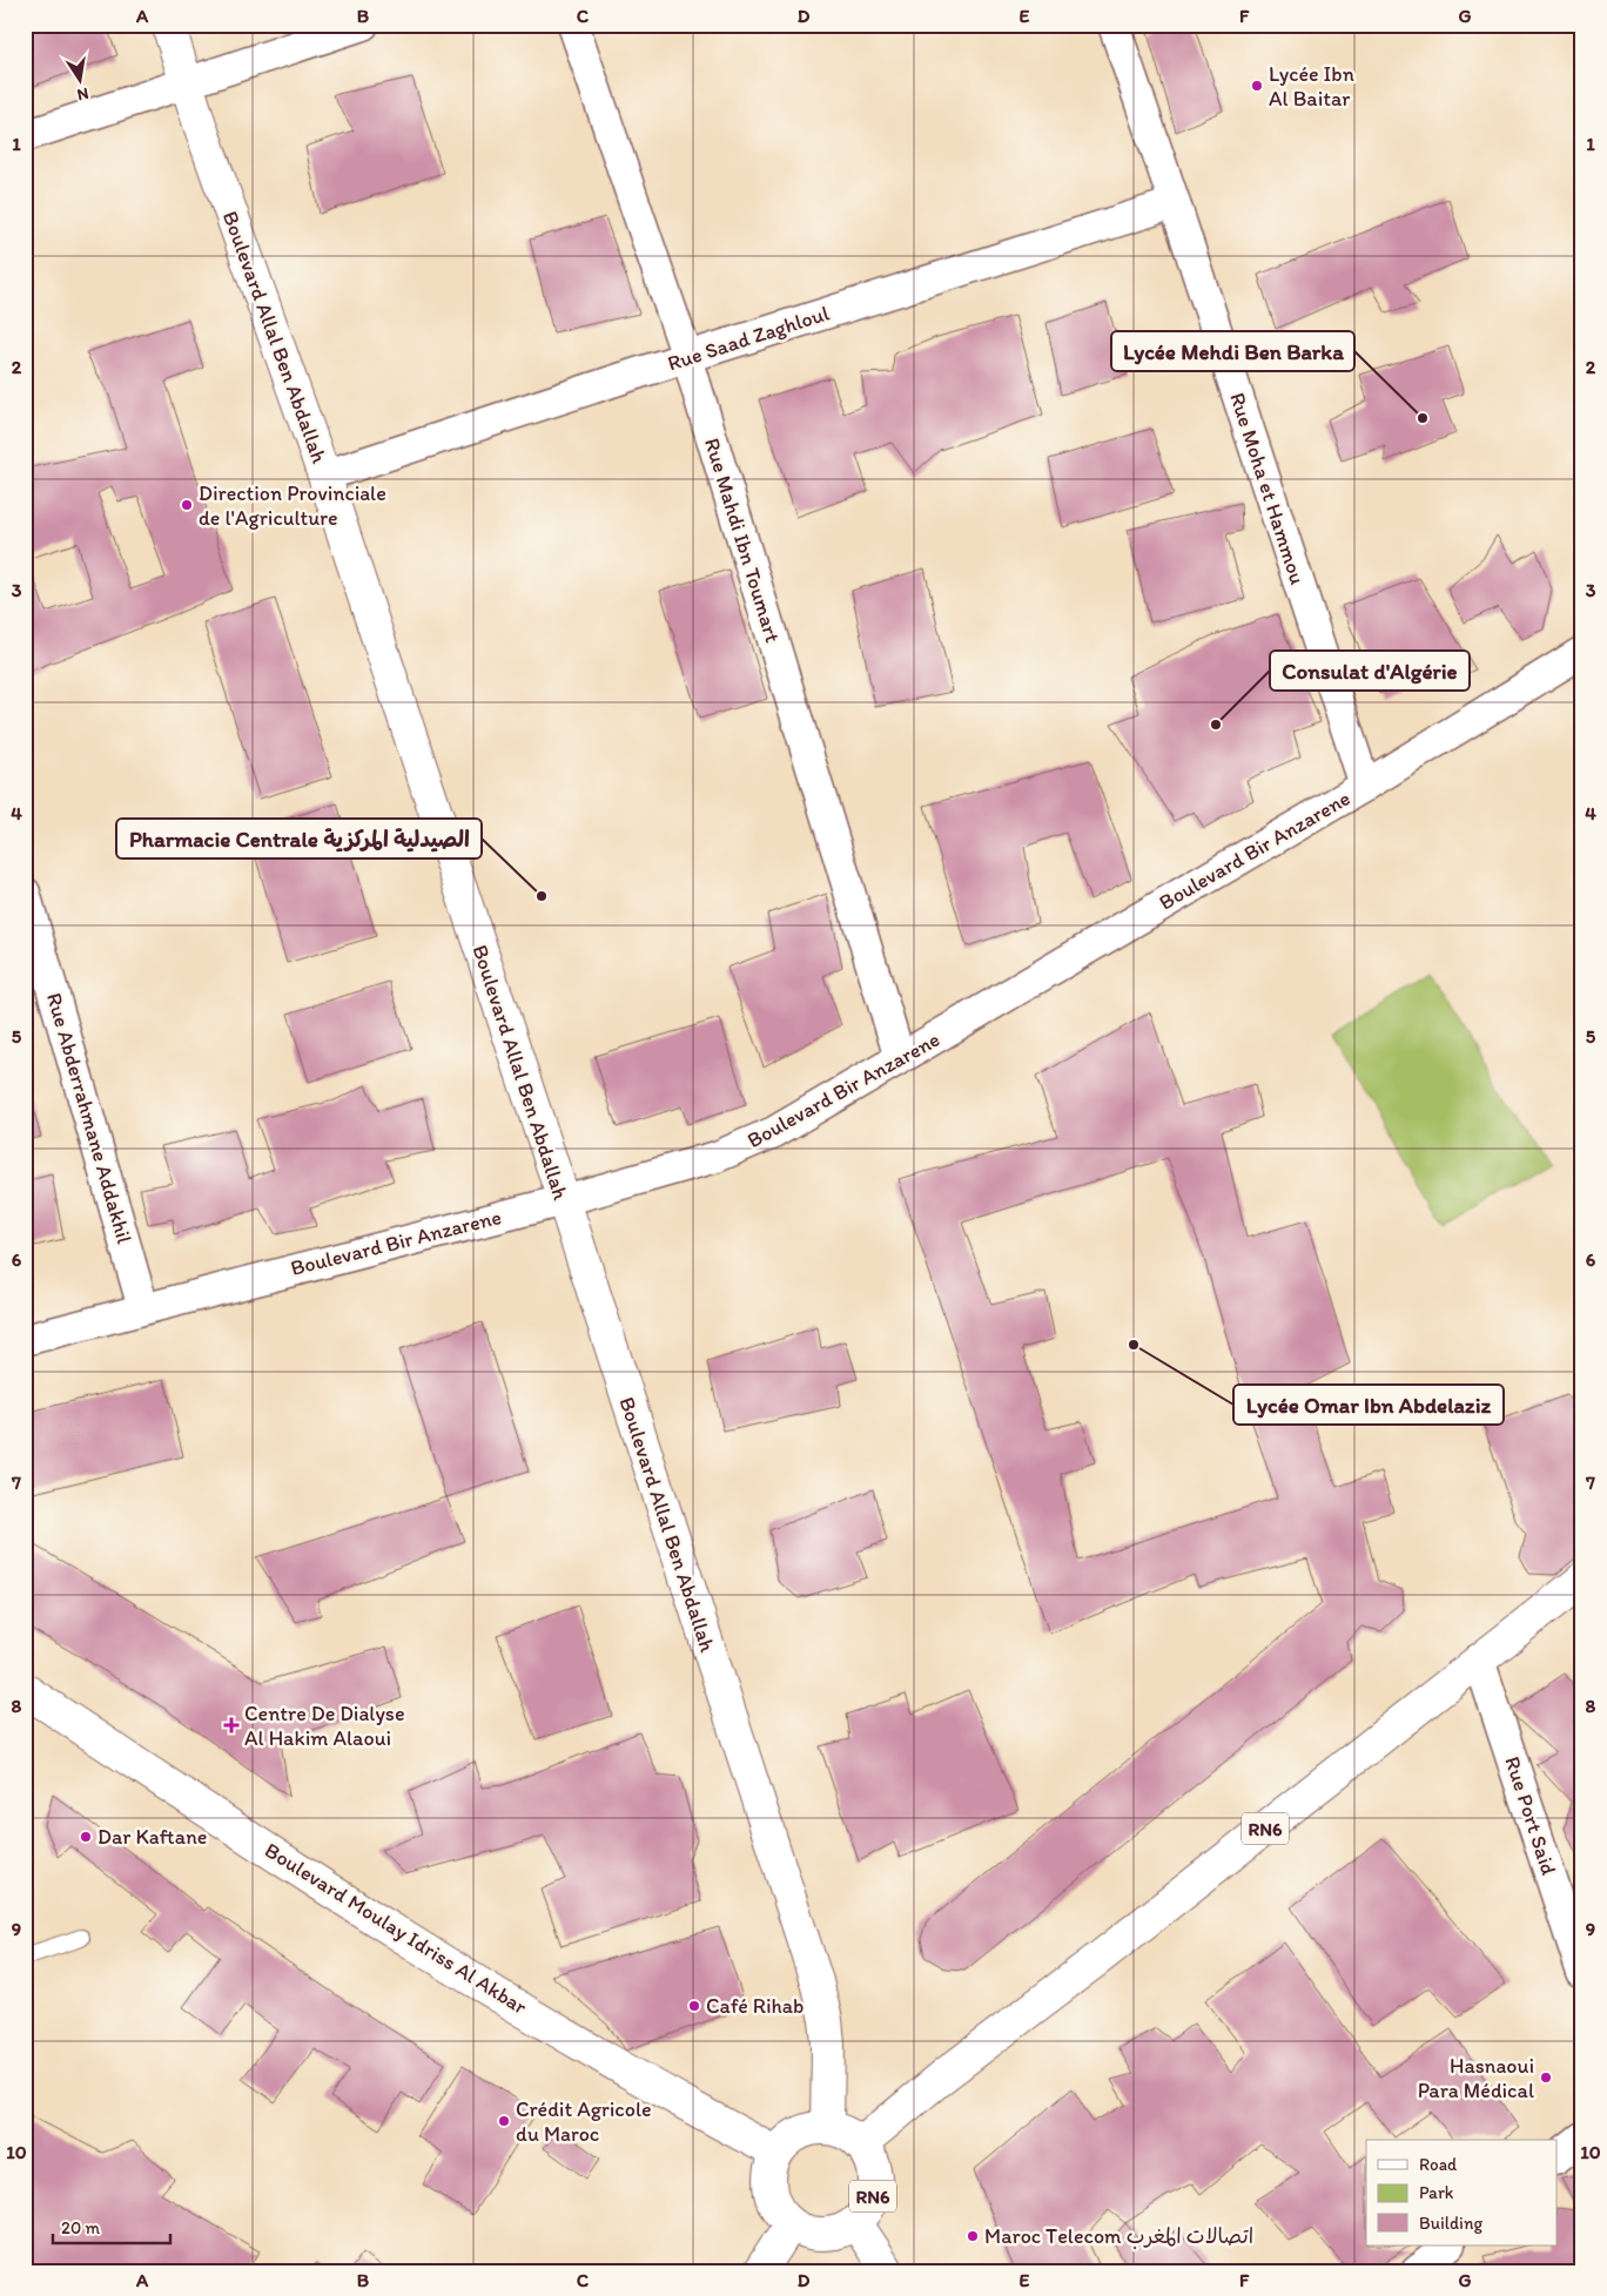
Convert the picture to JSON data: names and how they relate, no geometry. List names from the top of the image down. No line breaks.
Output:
{"streets":{"main road":["Boulevard Allal Ben Abdallah","RN6","Boulevard Moulay Idriss Al Akbar"],"street":["Rue Saad Zaghloul","Rue Moha et Hammou","Rue Mahdi Ibn Toumart","Boulevard Bir Anzarene","Rue Abderrahmane Addakhil","Rue Port Said"]},"crossings":[["Boulevard Allal Ben Abdallah","Rue Saad Zaghloul"],["Boulevard Allal Ben Abdallah","Boulevard Bir Anzarene"],["Boulevard Allal Ben Abdallah","RN6"],["Boulevard Allal Ben Abdallah","Boulevard Moulay Idriss Al Akbar"],["Rue Saad Zaghloul","Rue Moha et Hammou"],["Rue Saad Zaghloul","Rue Mahdi Ibn Toumart"],["Rue Moha et Hammou","Boulevard Bir Anzarene"],["Rue Mahdi Ibn Toumart","Boulevard Bir Anzarene"],["Boulevard Bir Anzarene","Rue Abderrahmane Addakhil"],["Rue Port Said","RN6"],["RN6","Boulevard Moulay Idriss Al Akbar"]],"places":{"other":["Lycée Ibn Al Baitar","Lycée Mehdi Ben Barka","Direction Provinciale de l'Agriculture","Consulat d'Algérie","Pharmacie Centrale الصيدلية المركزية","Lycée Omar Ibn Abdelaziz","Dar Kaftane","Café Rihab","Hasnaoui Para Médical","Crédit Agricole du Maroc","Maroc Telecom اتصالات المغرب"],"health":["Centre De Dialyse Al Hakim Alaoui"]},"legend":["Road","Park","Building"],"scale_bar":"20 m","north":"bottom","grid":{"columns":["A","B","C","D","E","F","G"],"rows":["1","2","3","4","5","6","7","8","9","10"]}}
